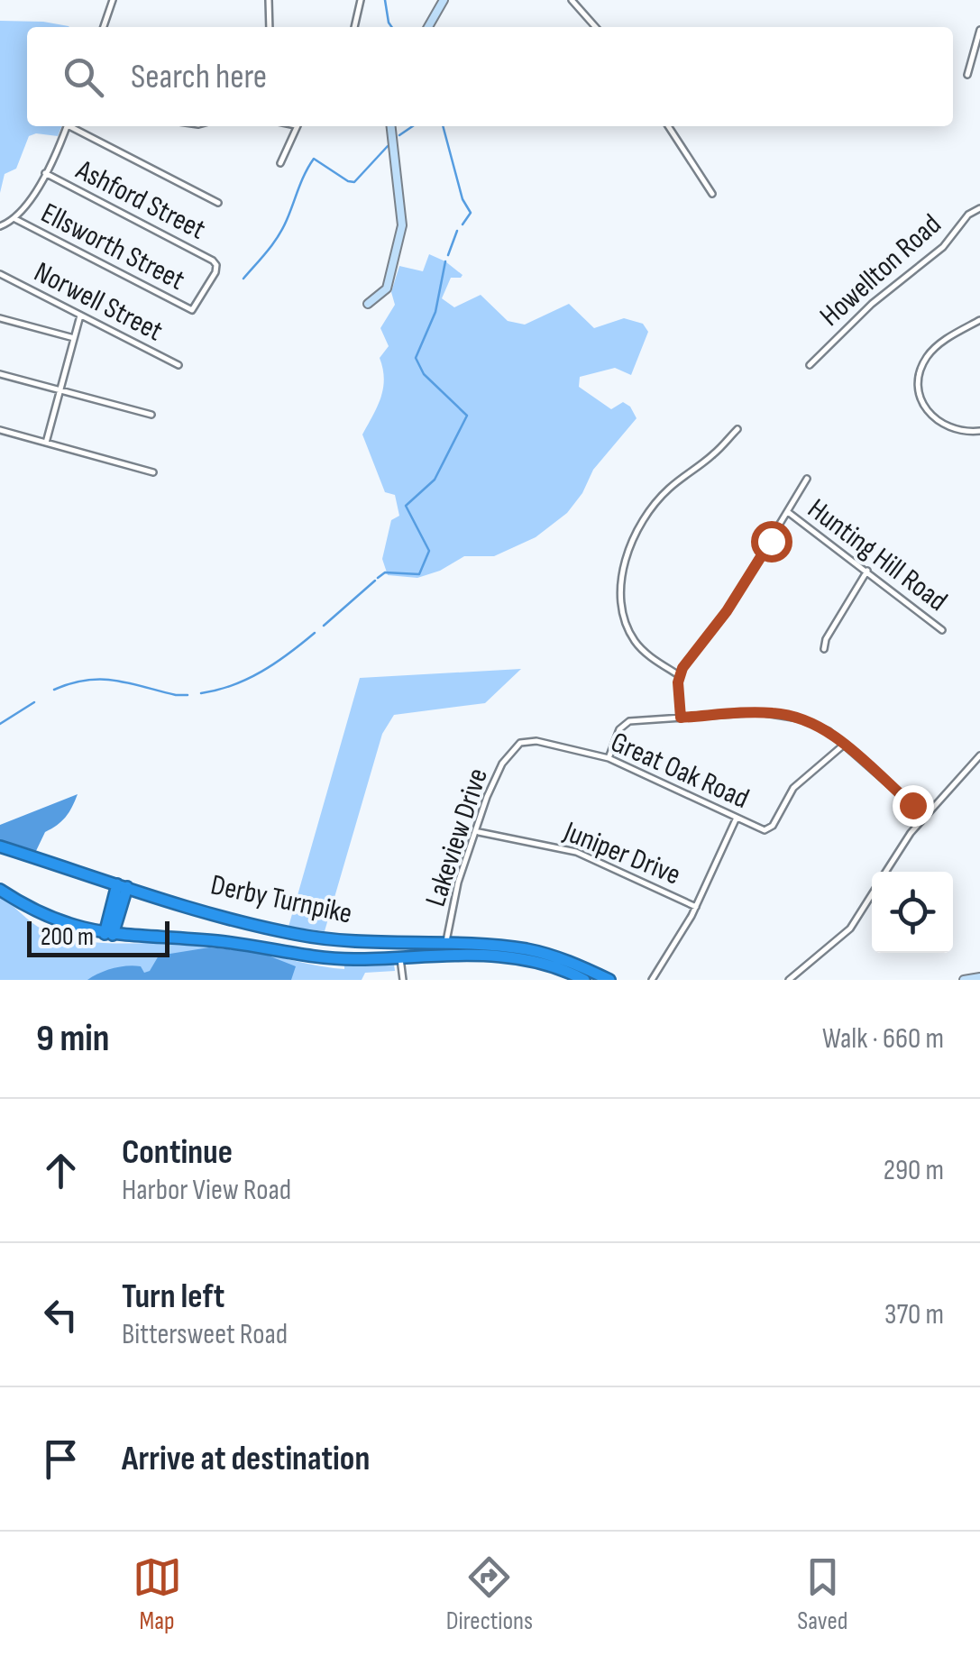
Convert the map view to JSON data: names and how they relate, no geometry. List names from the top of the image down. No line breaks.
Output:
{"streets":{"highway":["Derby Turnpike"],"street":["Ashford Street","Ellsworth Street","Howellton Road","Norwell Street","Hunting Hill Road","Great Oak Road","Lakeview Drive","Juniper Drive"]},"crossings":[["Ashford Street","Ellsworth Street"],["Great Oak Road","Lakeview Drive"],["Lakeview Drive","Juniper Drive"],["Lakeview Drive","Derby Turnpike"]],"scale_bar":"200 m","page":{"search":"Search here","scale":"200 m","heading":["9 min","Walk · 660 m"],"list":[["Continue","Harbor View Road","290 m"],["Turn left","Bittersweet Road","370 m"],"Arrive at destination"],"nav":["Map","Directions","Saved"]}}
